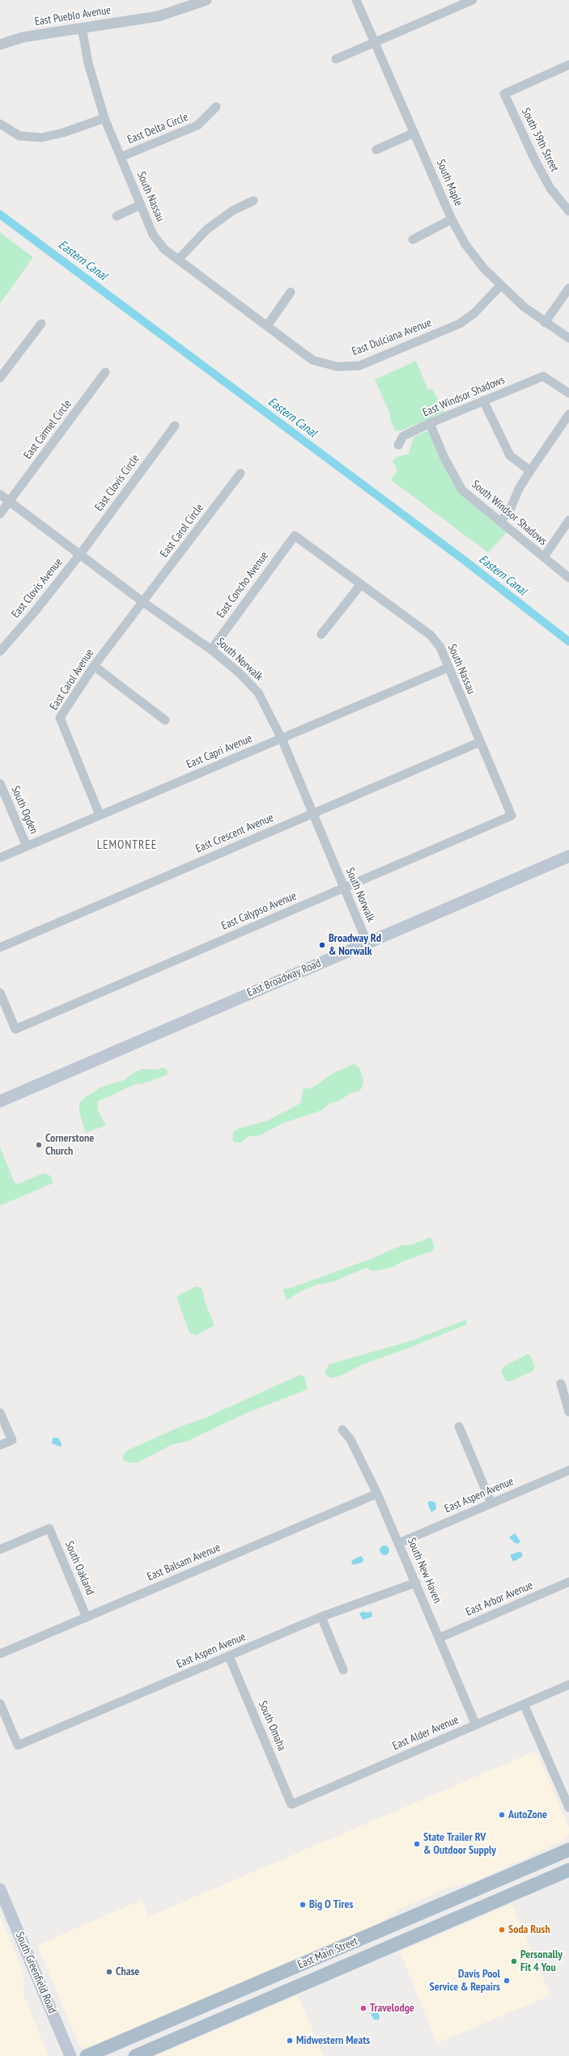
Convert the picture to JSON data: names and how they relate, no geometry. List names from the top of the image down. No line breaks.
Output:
{"streets":{"main road":["East Broadway Road","East Main Street","South Greenfield Road"],"street":["East Pueblo Avenue","East Delta Circle","South 39th Street","South Maple","South Nassau","East Dulciana Avenue","East Windsor Shadows","East Carmel Circle","East Clovis Circle","South Windsor Shadows","East Carol Circle","East Concho Avenue","East Clovis Avenue","South Norwalk","East Carol Avenue","East Capri Avenue","South Ogden","East Crescent Avenue","East Calypso Avenue","East Aspen Avenue","East Balsam Avenue","South Oakland","South New Haven","East Arbor Avenue","South Omaha","East Alder Avenue"]},"crossings":[["East Pueblo Avenue","South Nassau"],["East Delta Circle","South Nassau"],["South Maple","East Dulciana Avenue"],["South Nassau","East Dulciana Avenue"],["South Nassau","East Concho Avenue"],["South Nassau","East Capri Avenue"],["South Nassau","East Crescent Avenue"],["South Nassau","East Calypso Avenue"],["East Windsor Shadows","South Windsor Shadows"],["East Carmel Circle","South Norwalk"],["East Clovis Circle","East Clovis Avenue"],["East Clovis Circle","South Norwalk"],["East Carol Circle","South Norwalk"],["East Carol Circle","East Carol Avenue"],["East Concho Avenue","South Norwalk"],["East Clovis Avenue","South Norwalk"],["South Norwalk","East Carol Avenue"],["South Norwalk","East Capri Avenue"],["South Norwalk","East Crescent Avenue"],["South Norwalk","East Calypso Avenue"],["South Norwalk","East Broadway Road"],["East Carol Avenue","East Capri Avenue"],["East Capri Avenue","South Ogden"],["East Aspen Avenue","South New Haven"],["East Aspen Avenue","South Omaha"],["East Balsam Avenue","South Oakland"],["East Balsam Avenue","South New Haven"],["South New Haven","East Arbor Avenue"],["South New Haven","East Alder Avenue"],["South Omaha","East Alder Avenue"]],"districts":["LEMONTREE"],"water":["Eastern Canal"],"places":["Broadway Rd & Norwalk","Cornerstone Church","AutoZone","State Trailer RV & Outdoor Supply","Big O Tires","Soda Rush","Personally Fit 4 You","Chase","Davis Pool Service & Repairs","Travelodge","Midwestern Meats"]}
